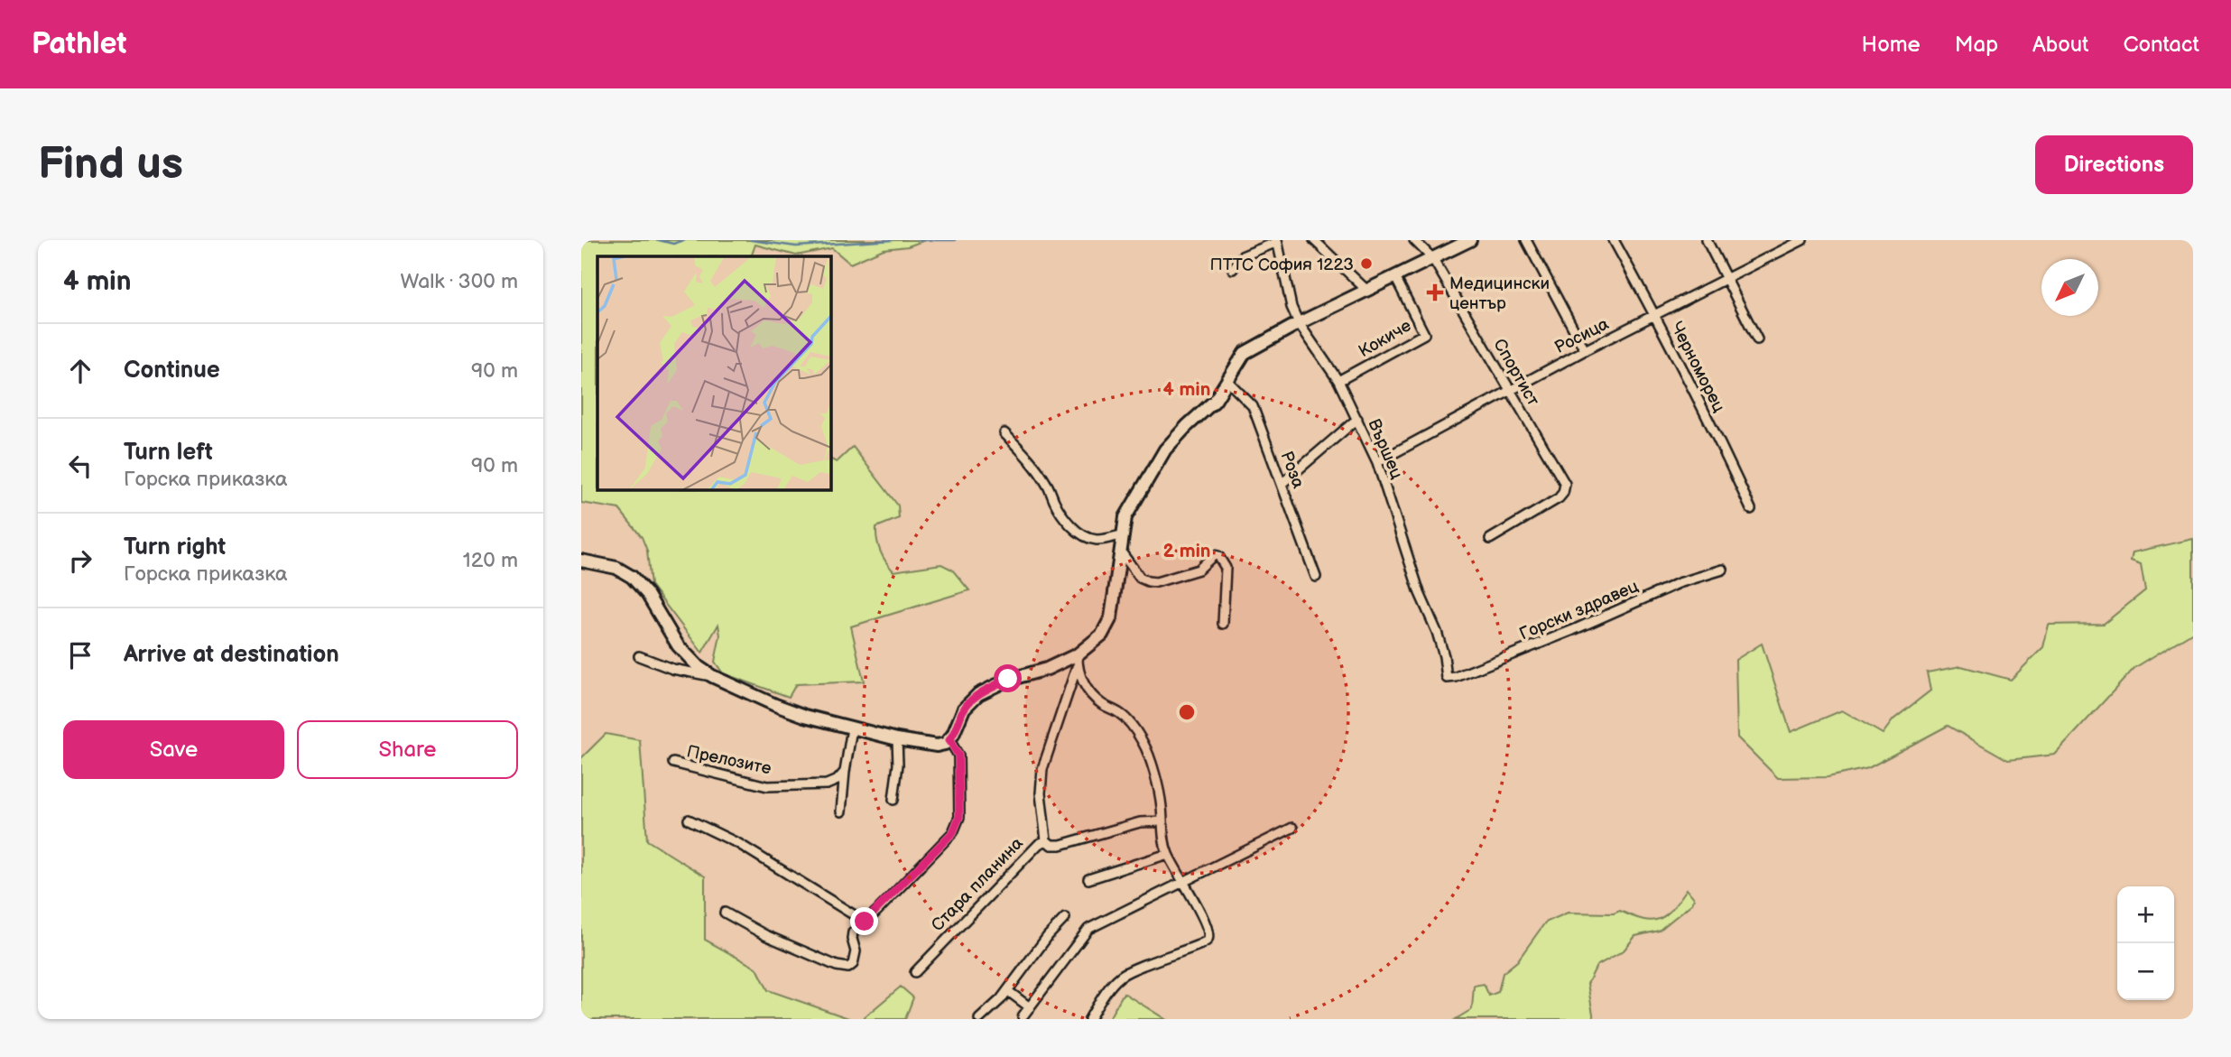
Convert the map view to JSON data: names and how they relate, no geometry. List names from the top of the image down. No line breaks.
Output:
{"streets":{"street":["Росица","Кокиче","Черноморец","Спортист","Вършец","Роза","Горски здравец","Прелозите","Стара планина"]},"crossings":[["Росица","Черноморец"],["Росица","Спортист"],["Росица","Вършец"],["Кокиче","Вършец"],["Вършец","Горски здравец"]],"places":{"other":["ПТТС София 1223"],"health":["Медицински център"]},"north":"bottom left","page":{"header":"Pathlet","nav":["Home","Map","About","Contact"],"buttons":["Directions",["Save","Share"]],"title":"Find us","heading":["4 min","Walk · 300 m"],"list":[["Continue","90 m"],["Turn left","Горска приказка","90 m"],["Turn right","Горска приказка","120 m"],"Arrive at destination"],"map_buttons":["+","−"]},"rings":["4 min","2 min"]}
